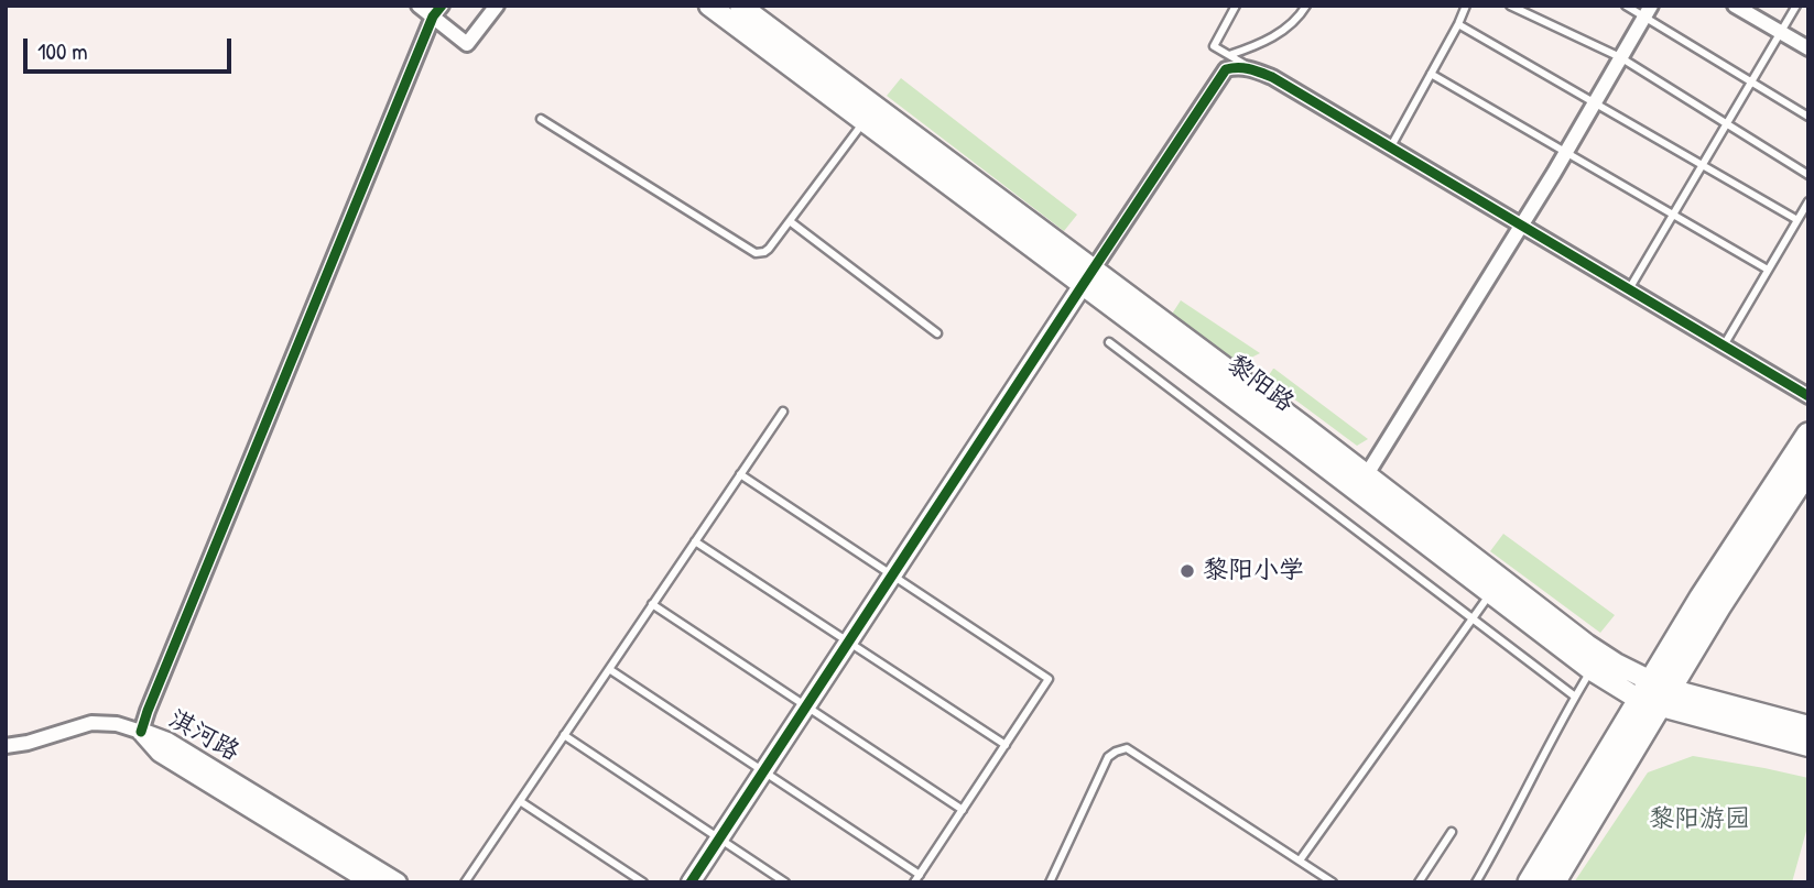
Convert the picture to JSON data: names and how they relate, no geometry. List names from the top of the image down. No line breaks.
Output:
{"streets":{"main road":["黎阳路"],"street":["淇河路"]},"parks":["黎阳游园"],"places":["黎阳小学"],"scale_bar":"100 m"}
